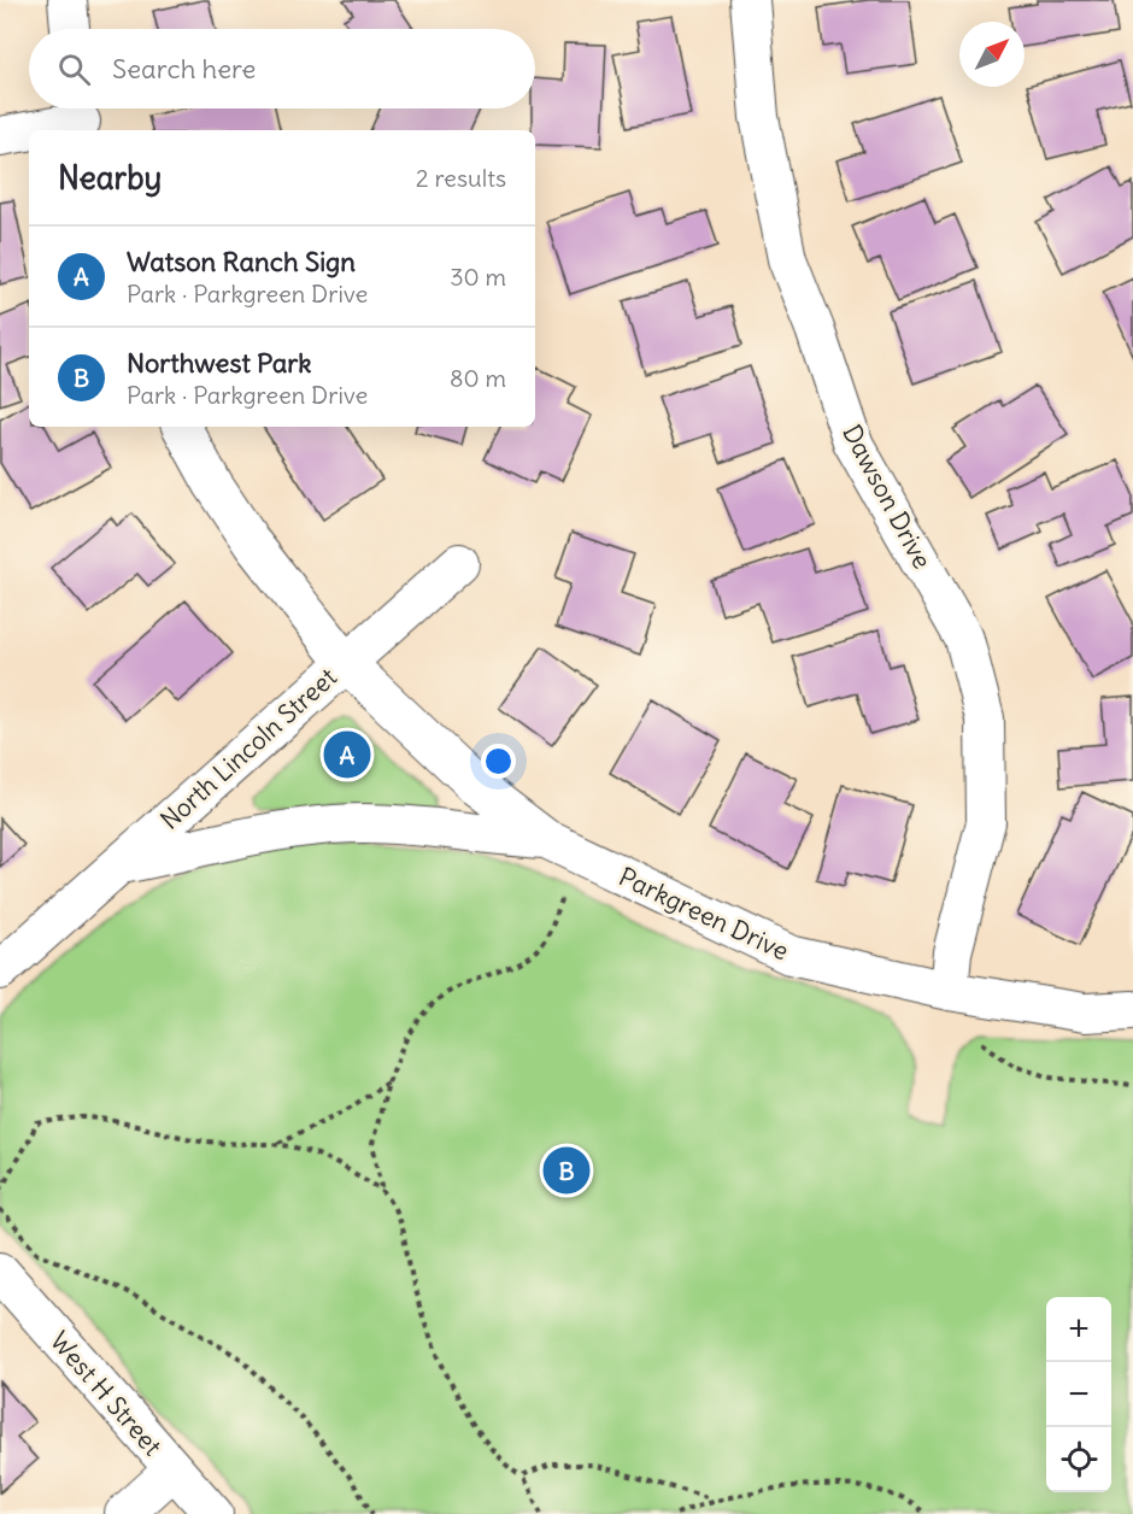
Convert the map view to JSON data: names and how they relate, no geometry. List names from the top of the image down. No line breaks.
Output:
{"streets":{"street":["Dawson Drive","North Lincoln Street","Parkgreen Drive","West H Street"]},"crossings":[["Dawson Drive","Parkgreen Drive"],["North Lincoln Street","Parkgreen Drive"]],"north":"top right","page":{"search":"Search here","heading":["Nearby","2 results"],"list":[{"mark":"A","name":"Watson Ranch Sign","note":"Park · Parkgreen Drive","value":"30 m"},{"mark":"B","name":"Northwest Park","note":"Park · Parkgreen Drive","value":"80 m"}],"pins":["A","B"],"map_buttons":["+","−"]}}
